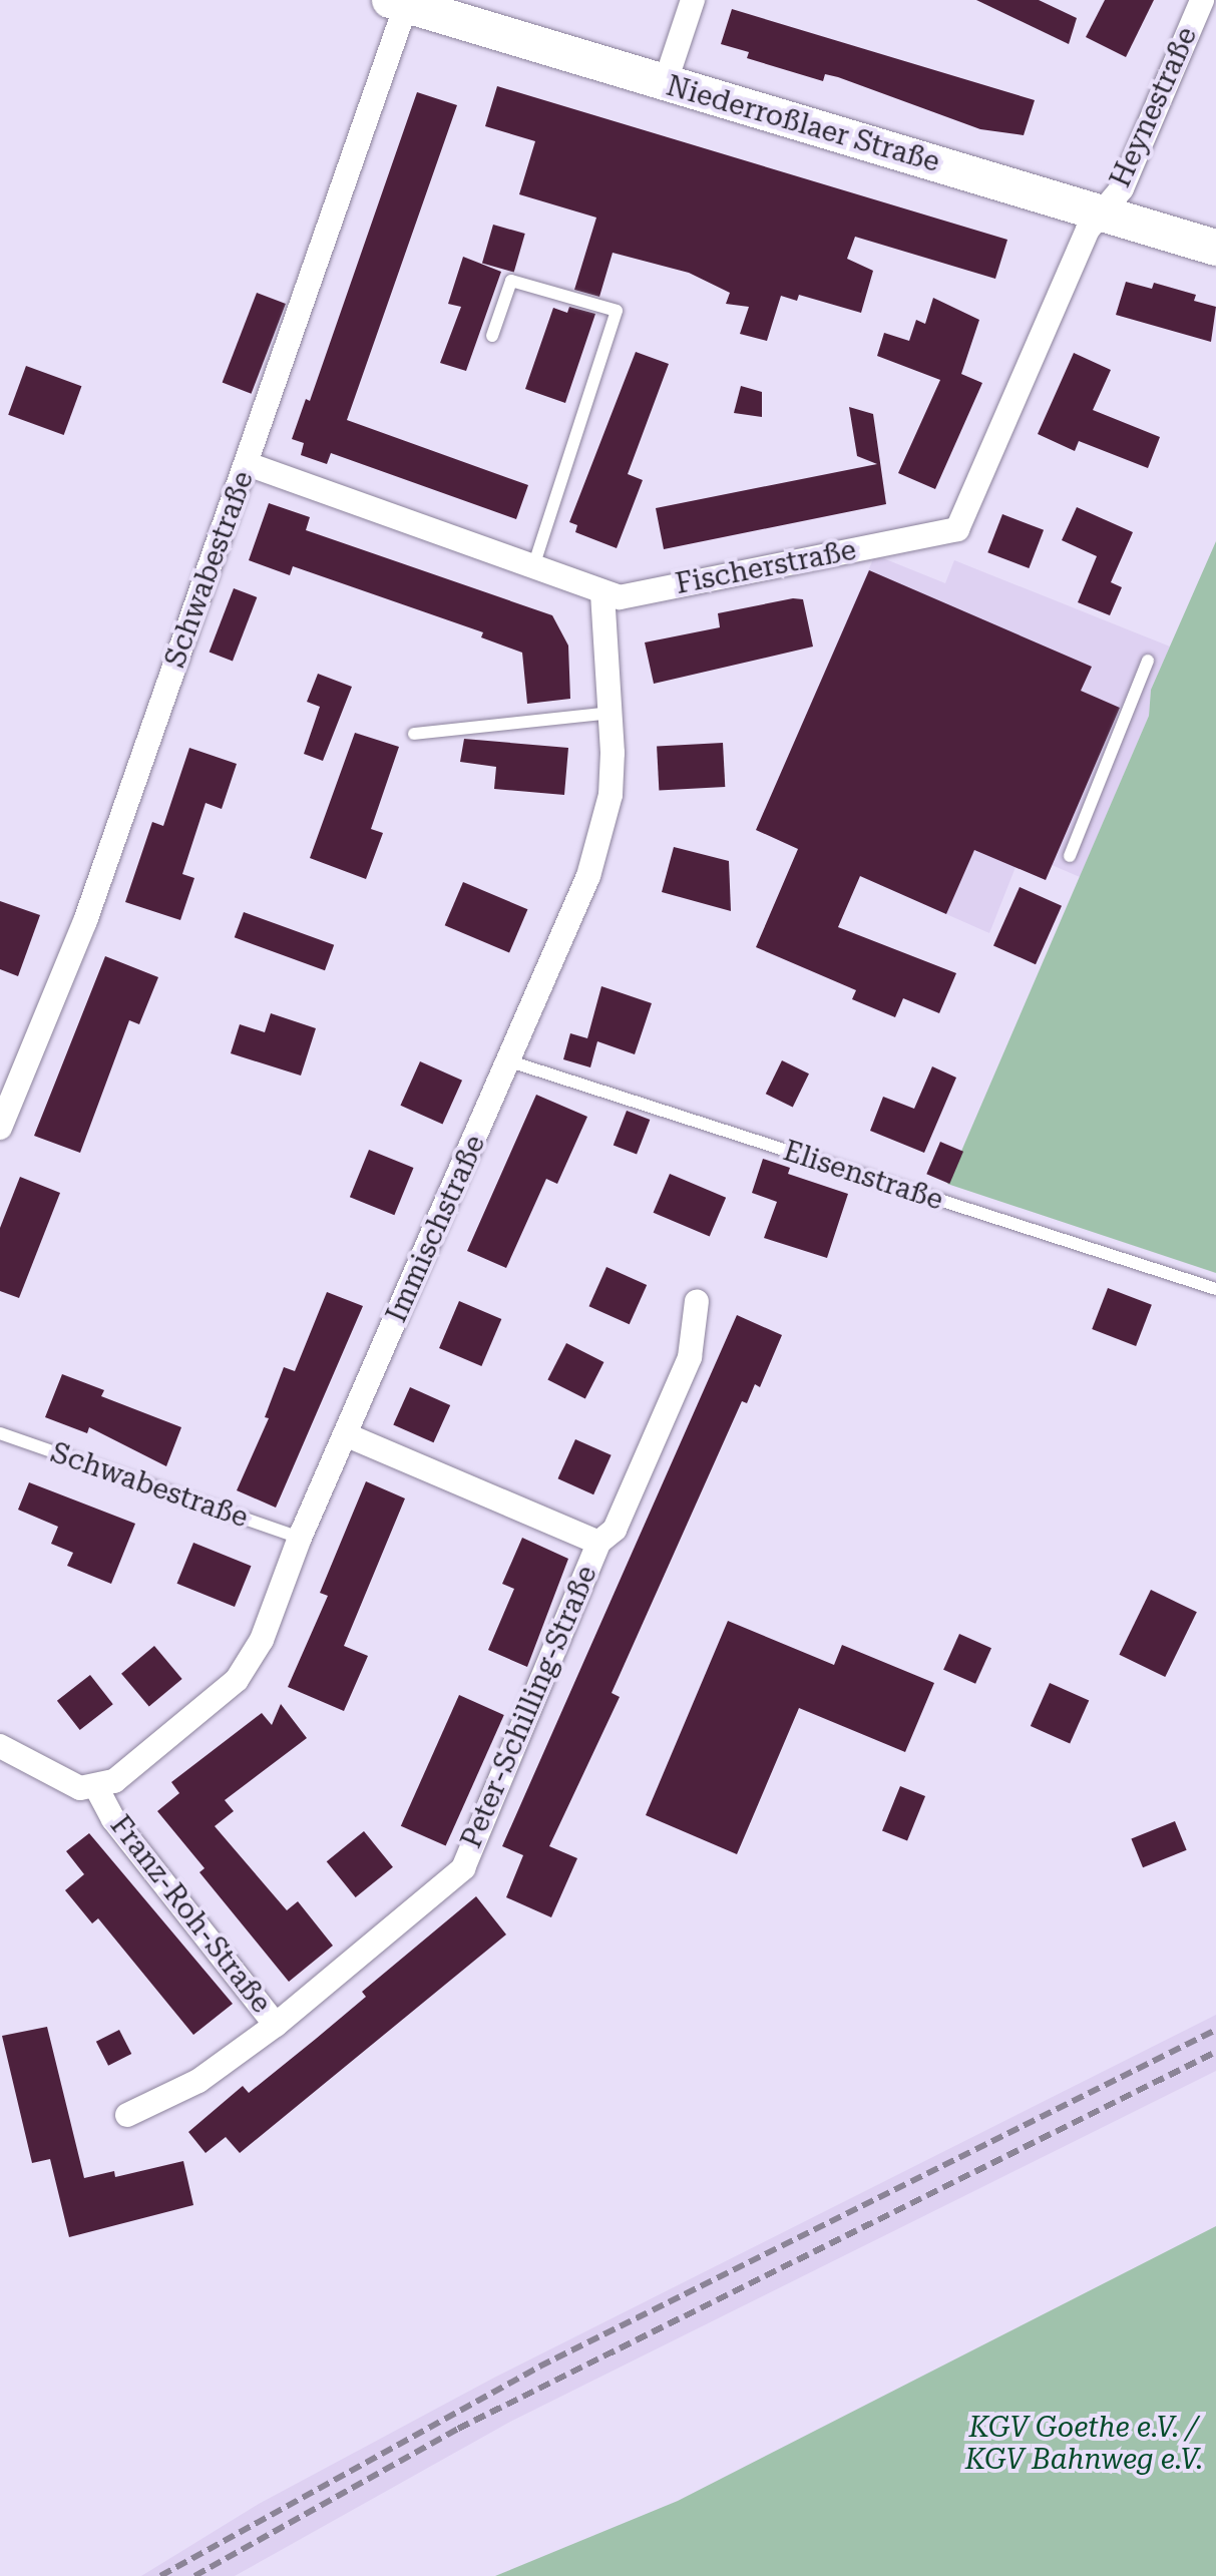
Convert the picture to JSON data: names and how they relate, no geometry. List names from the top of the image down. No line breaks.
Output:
{"streets":{"main road":["Niederroßlaer Straße"],"street":["Heynestraße","Fischerstraße","Schwabestraße","Immischstraße","Peter-Schilling-Straße","Franz-Roh-Straße"],"lane":["Elisenstraße"]},"crossings":[["Heynestraße","Niederroßlaer Straße"],["Heynestraße","Fischerstraße"],["Niederroßlaer Straße","Fischerstraße"],["Niederroßlaer Straße","Schwabestraße"],["Fischerstraße","Schwabestraße"],["Fischerstraße","Immischstraße"],["Schwabestraße","Immischstraße"],["Elisenstraße","Immischstraße"],["Immischstraße","Peter-Schilling-Straße"],["Immischstraße","Franz-Roh-Straße"],["Peter-Schilling-Straße","Franz-Roh-Straße"]],"parks":["KGV Goethe e.V. / KGV Bahnweg e.V."]}
